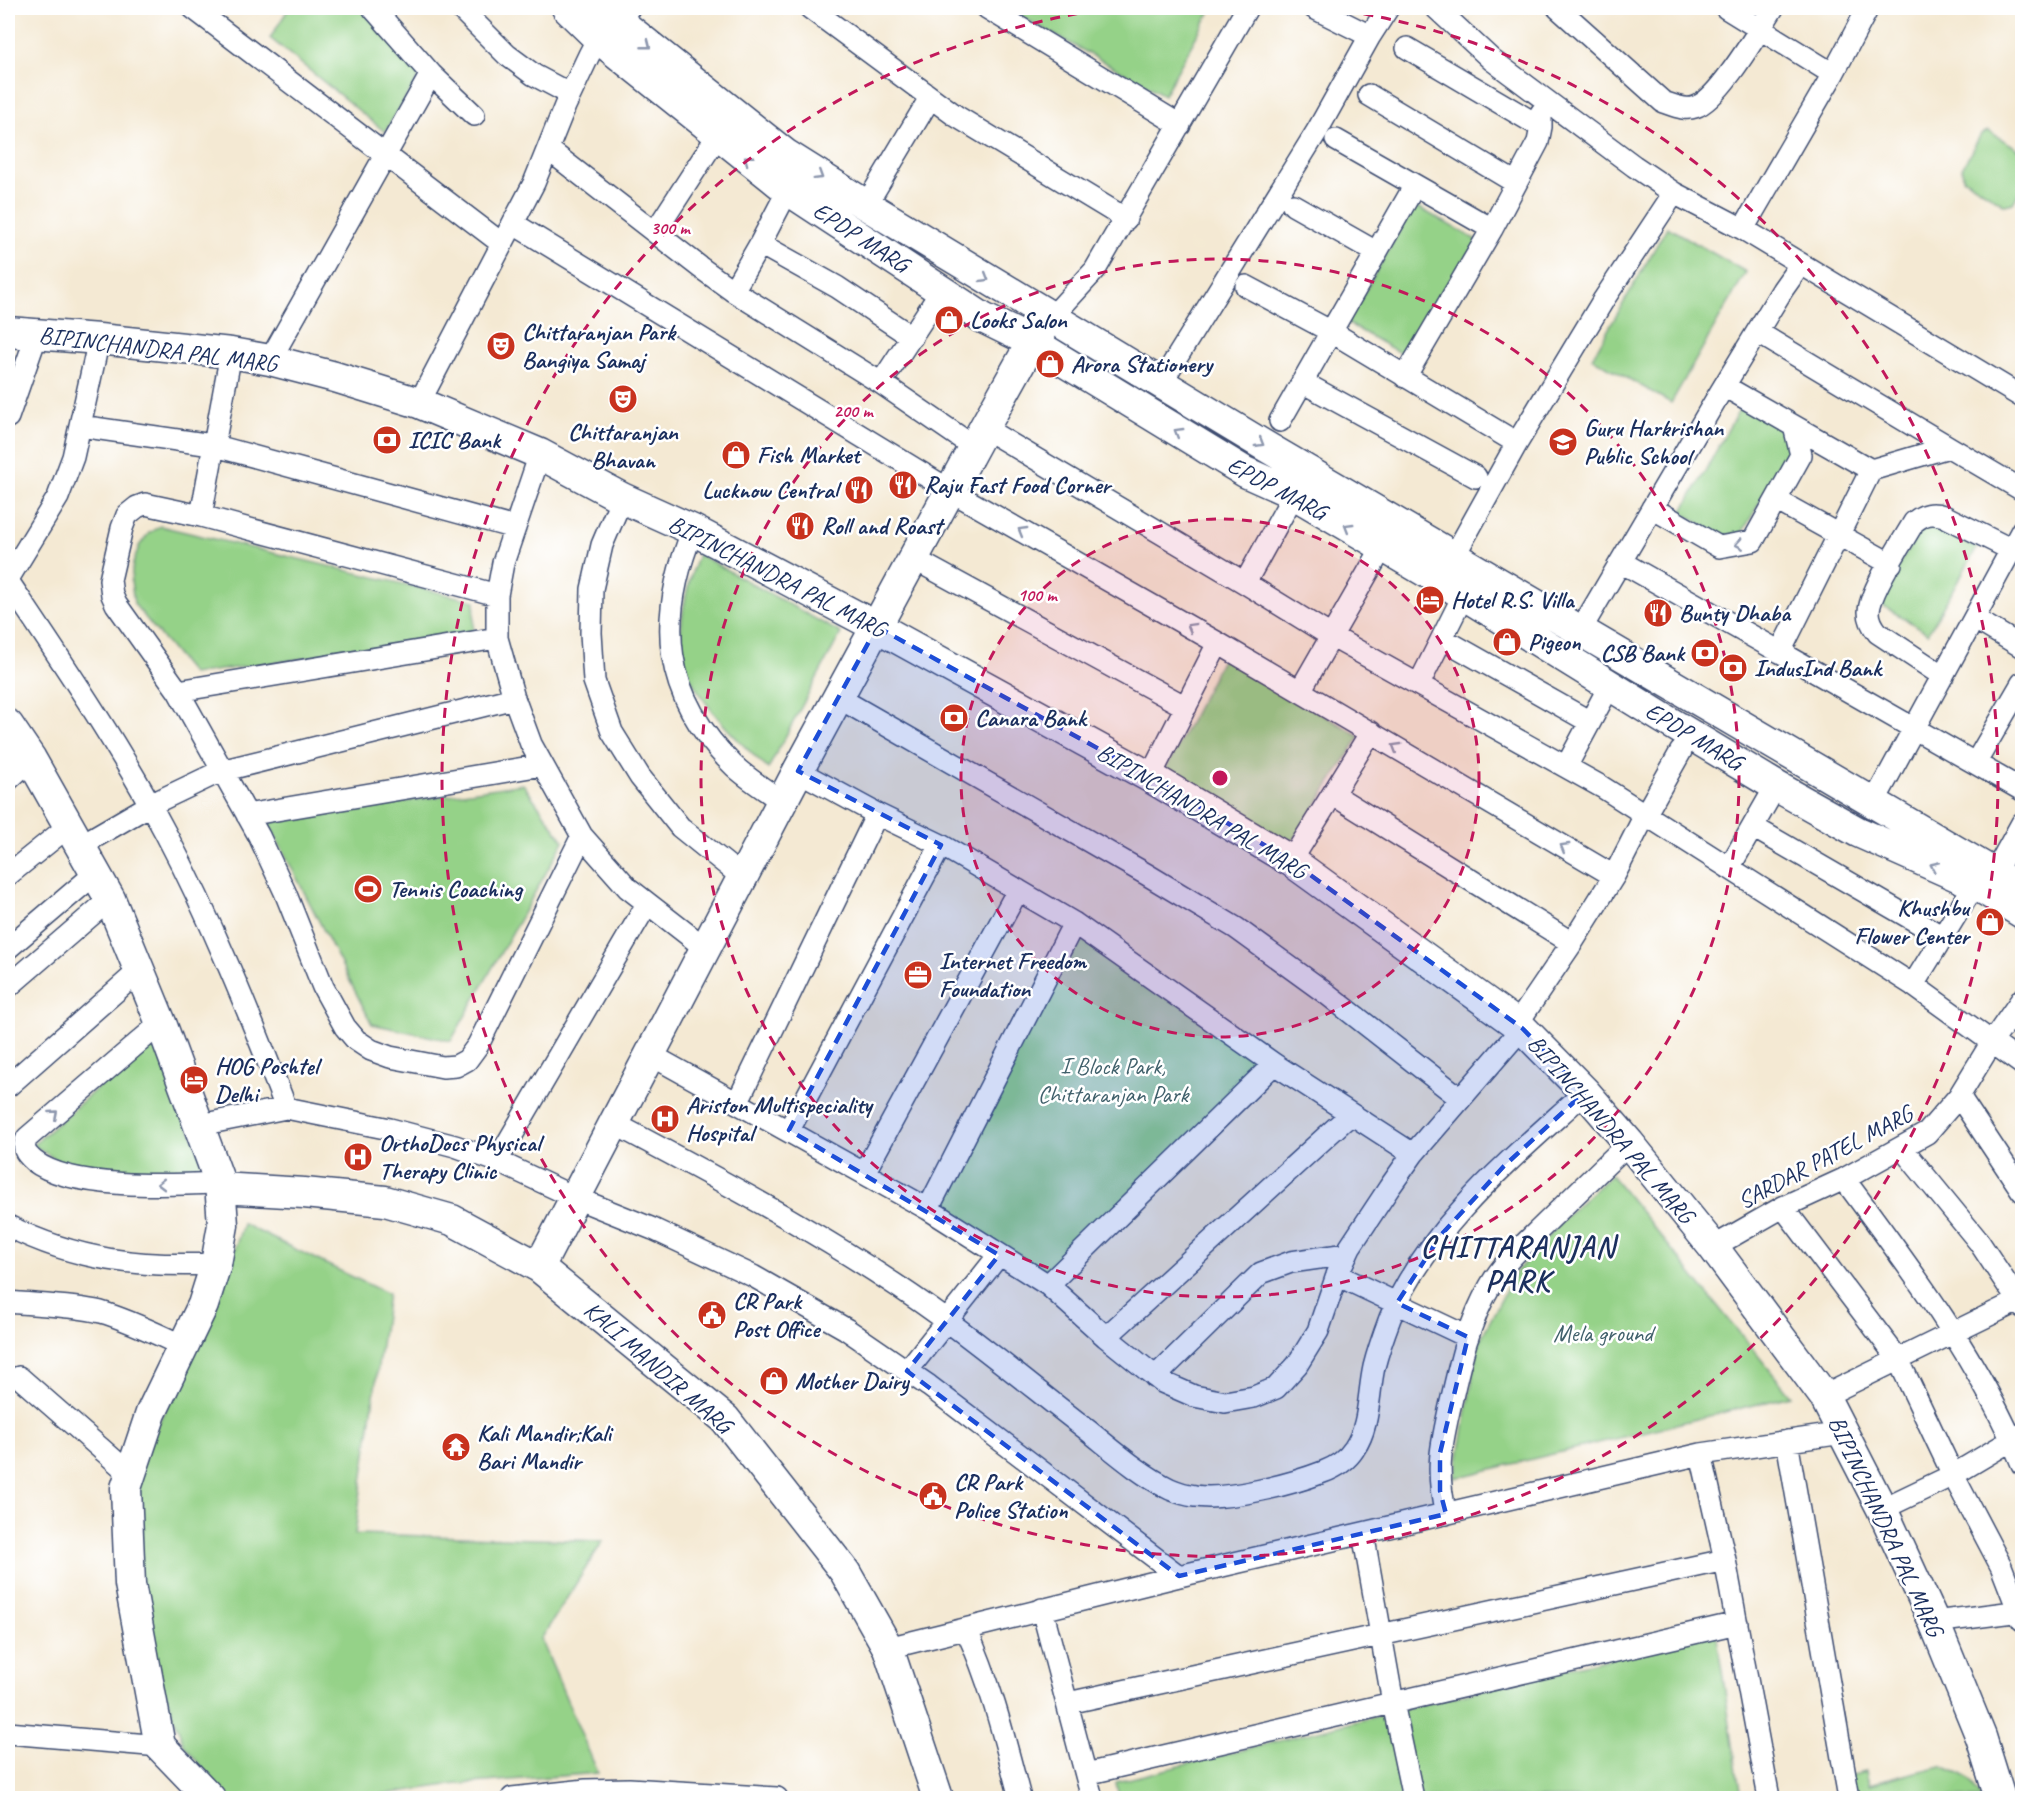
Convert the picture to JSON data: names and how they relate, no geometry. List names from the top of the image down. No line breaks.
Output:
{"streets":{"street":["EPDP MARG","BIPINCHANDRA PAL MARG","SARDAR PATEL MARG","KALI MANDIR MARG"]},"crossings":[["BIPINCHANDRA PAL MARG","SARDAR PATEL MARG"]],"districts":["CHITTARANJAN PARK"],"parks":["I Block Park, Chittaranjan Park","Mela ground"],"places":{"shop":["Looks Salon","Arora Stationery","Fish Market","Pigeon","Khushbu Flower Center","Mother Dairy"],"theatre":["Chittaranjan Park Bangiya Samaj","Chittaranjan Bhavan"],"bank":["ICIC Bank","CSB Bank","IndusInd Bank","Canara Bank"],"school or university":["Guru Harkrishan Public School"],"restaurant":["Raju Fast Food Corner","Lucknow Central","Roll and Roast","Bunty Dhaba"],"hotel":["Hotel R.S. Villa","HOG Poshtel Delhi"],"sports":["Tennis Coaching"],"office":["Internet Freedom Foundation"],"hospital":["Ariston Multispeciality Hospital","OrthoDocs Physical Therapy Clinic"],"public building":["CR Park Post Office","CR Park Police Station"],"temple":["Kali Mandir;Kali Bari Mandir"]},"rings":["300 m","200 m","100 m"]}
